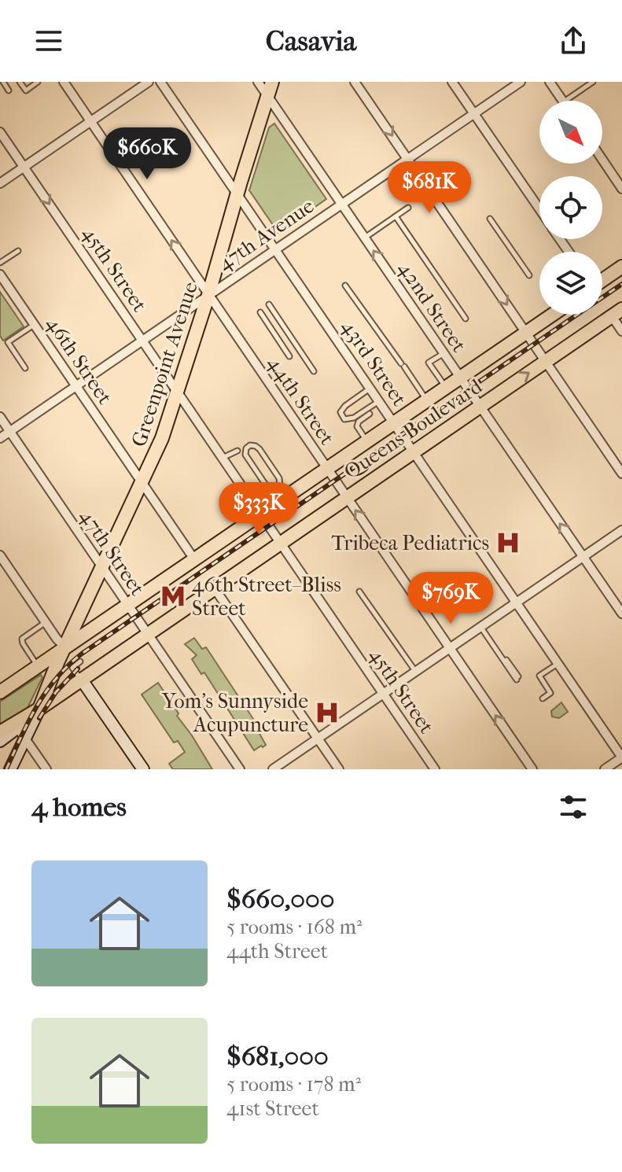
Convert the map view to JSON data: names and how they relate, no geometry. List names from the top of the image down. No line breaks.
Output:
{"streets":{"main road":["Greenpoint Avenue","Queens Boulevard"],"street":["47th Avenue","45th Street","42nd Street","46th Street","43rd Street","44th Street","47th Street"]},"crossings":[["47th Avenue","45th Street"],["47th Avenue","42nd Street"],["47th Avenue","46th Street"],["47th Avenue","43rd Street"],["47th Avenue","Greenpoint Avenue"],["47th Avenue","44th Street"],["47th Avenue","47th Street"],["45th Street","Greenpoint Avenue"],["45th Street","Queens Boulevard"],["42nd Street","Greenpoint Avenue"],["42nd Street","Queens Boulevard"],["46th Street","Greenpoint Avenue"],["46th Street","Queens Boulevard"],["43rd Street","Greenpoint Avenue"],["43rd Street","Queens Boulevard"],["Greenpoint Avenue","44th Street"],["Greenpoint Avenue","Queens Boulevard"],["Greenpoint Avenue","47th Street"],["44th Street","Queens Boulevard"],["Queens Boulevard","47th Street"]],"one_way":["42nd Street","44th Street"],"places":{"hospital":["Tribeca Pediatrics","Yom's Sunnyside Acupuncture"],"metro station":["46th Street–Bliss Street"]},"north":"bottom right","page":{"header":"Casavia","price":["$660K","$681K","$333K","$769K"],"heading":"4 homes","list":[{"name":"$660,000","note":"5 rooms · 168 m² · 44th Street"},{"name":"$681,000","note":"5 rooms · 178 m² · 41st Street"}]}}
